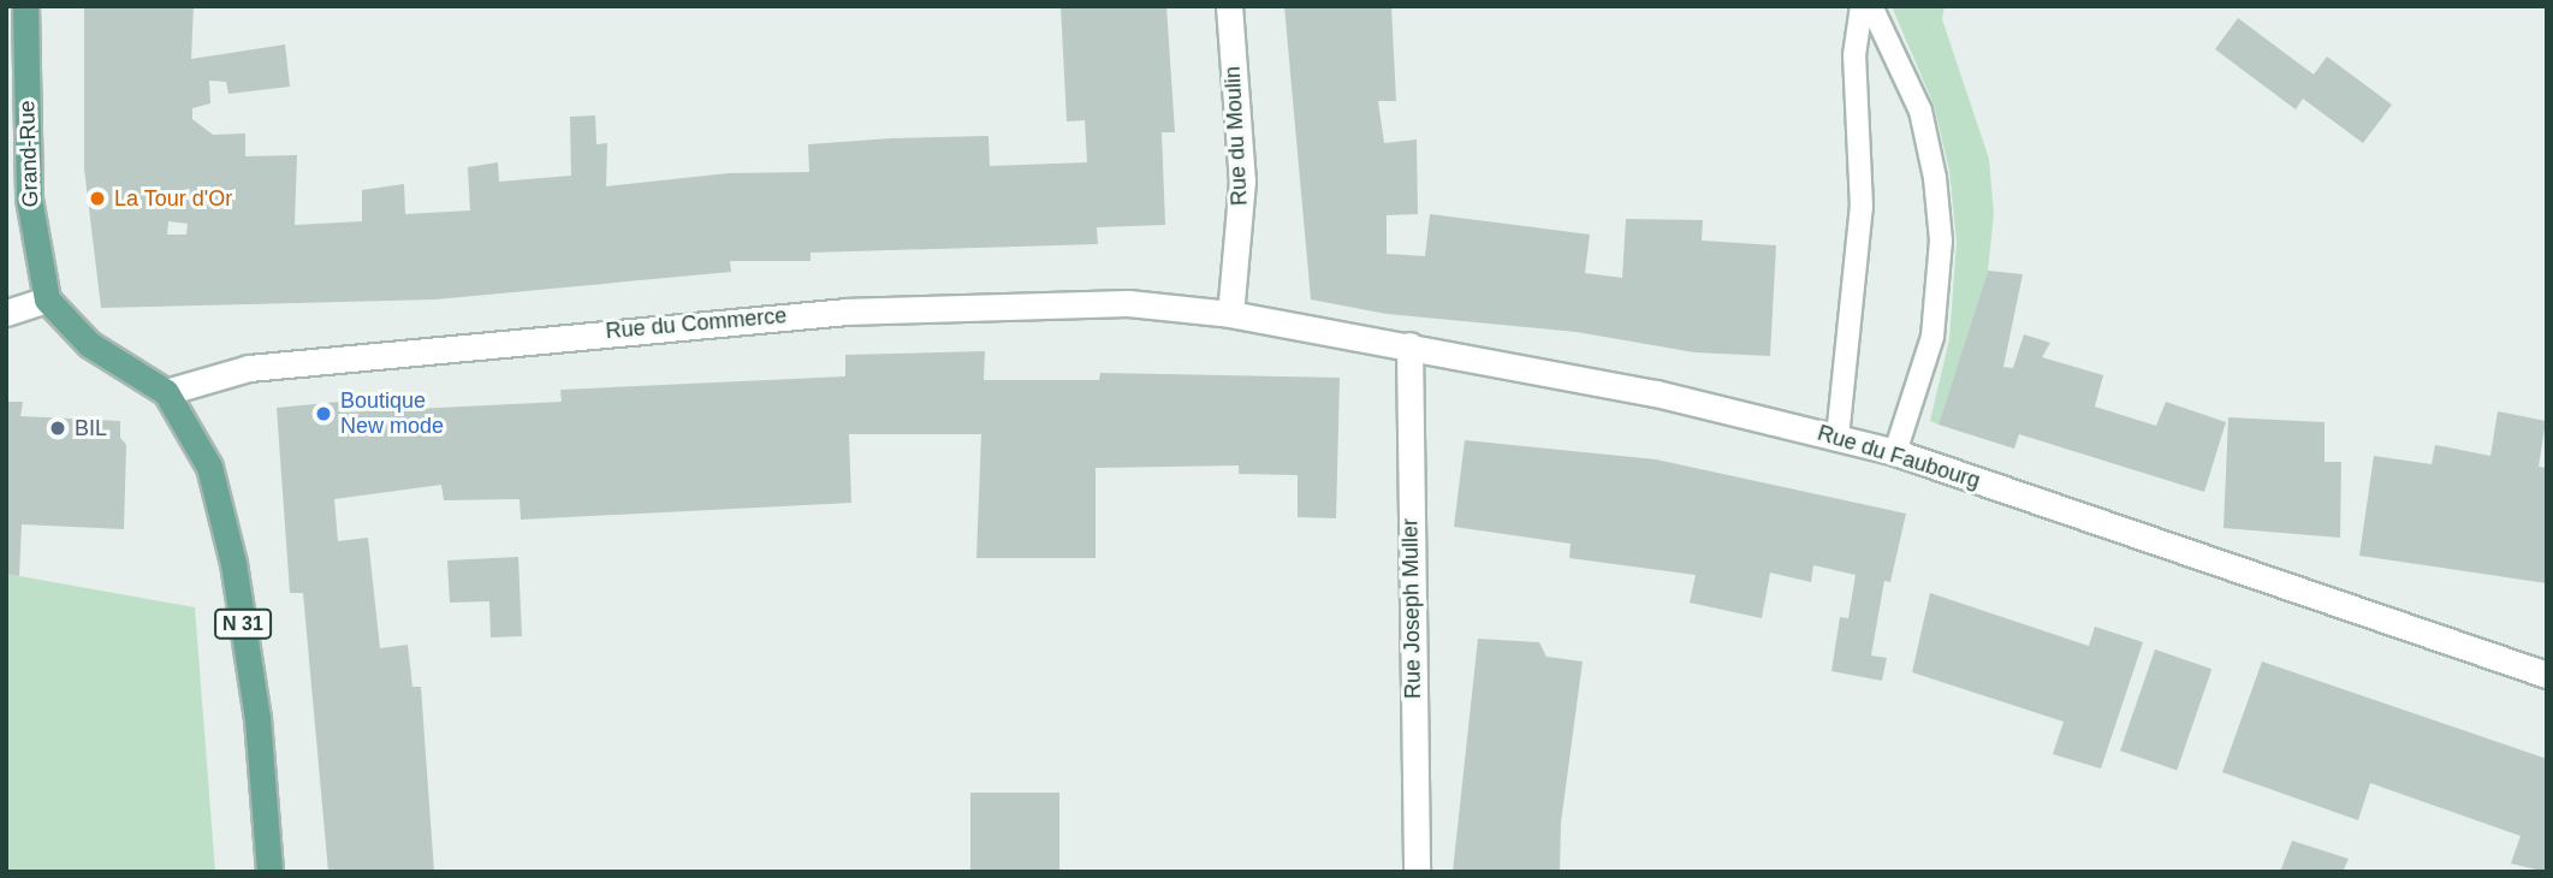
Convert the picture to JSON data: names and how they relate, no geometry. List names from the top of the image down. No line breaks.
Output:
{"streets":{"main road":["Rue du Moulin","Grand-Rue","Rue du Commerce","Rue du Faubourg","Rue Joseph Muller","N 31"]},"crossings":[["Rue du Moulin","Rue du Commerce"],["Rue du Moulin","Rue du Faubourg"],["Grand-Rue","N 31"],["Rue du Commerce","Rue du Faubourg"],["Rue du Commerce","N 31"],["Rue du Faubourg","Rue Joseph Muller"]],"places":["La Tour d'Or","Boutique New mode","BIL"]}
